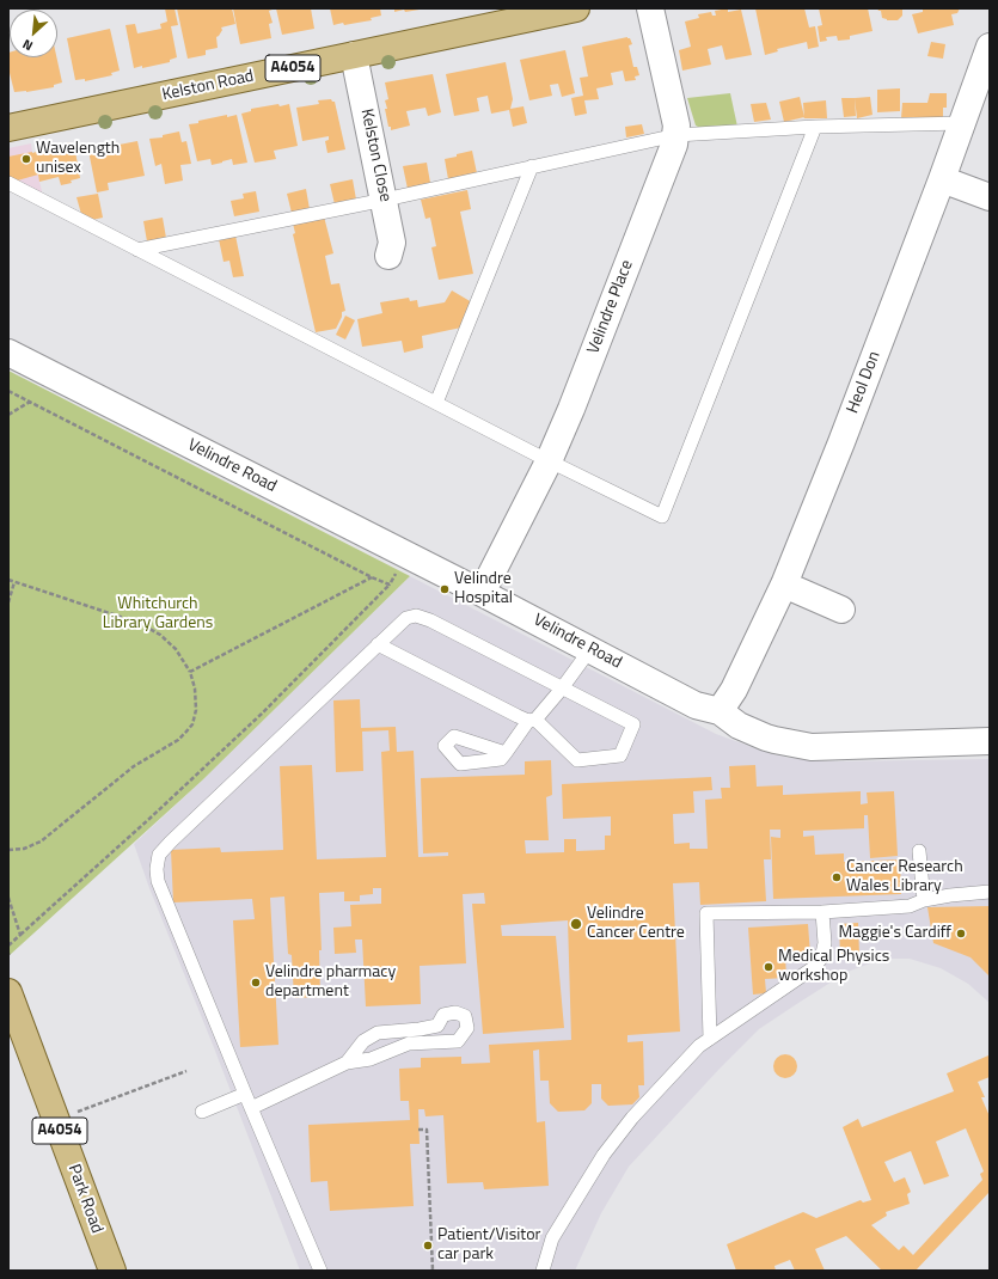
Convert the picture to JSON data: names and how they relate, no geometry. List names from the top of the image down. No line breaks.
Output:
{"streets":{"main road":["A4054","Kelston Road","Park Road"],"street":["Kelston Close","Velindre Place","Heol Don","Velindre Road"]},"crossings":[["Kelston Road","Kelston Close"],["Velindre Place","Velindre Road"],["Heol Don","Velindre Road"]],"parks":["Whitchurch Library Gardens"],"places":["Wavelength unisex","Velindre Hospital","Cancer Research Wales Library","Velindre Cancer Centre","Maggie's Cardiff","Medical Physics workshop","Velindre pharmacy department","Patient/Visitor car park"],"north":"bottom left"}
